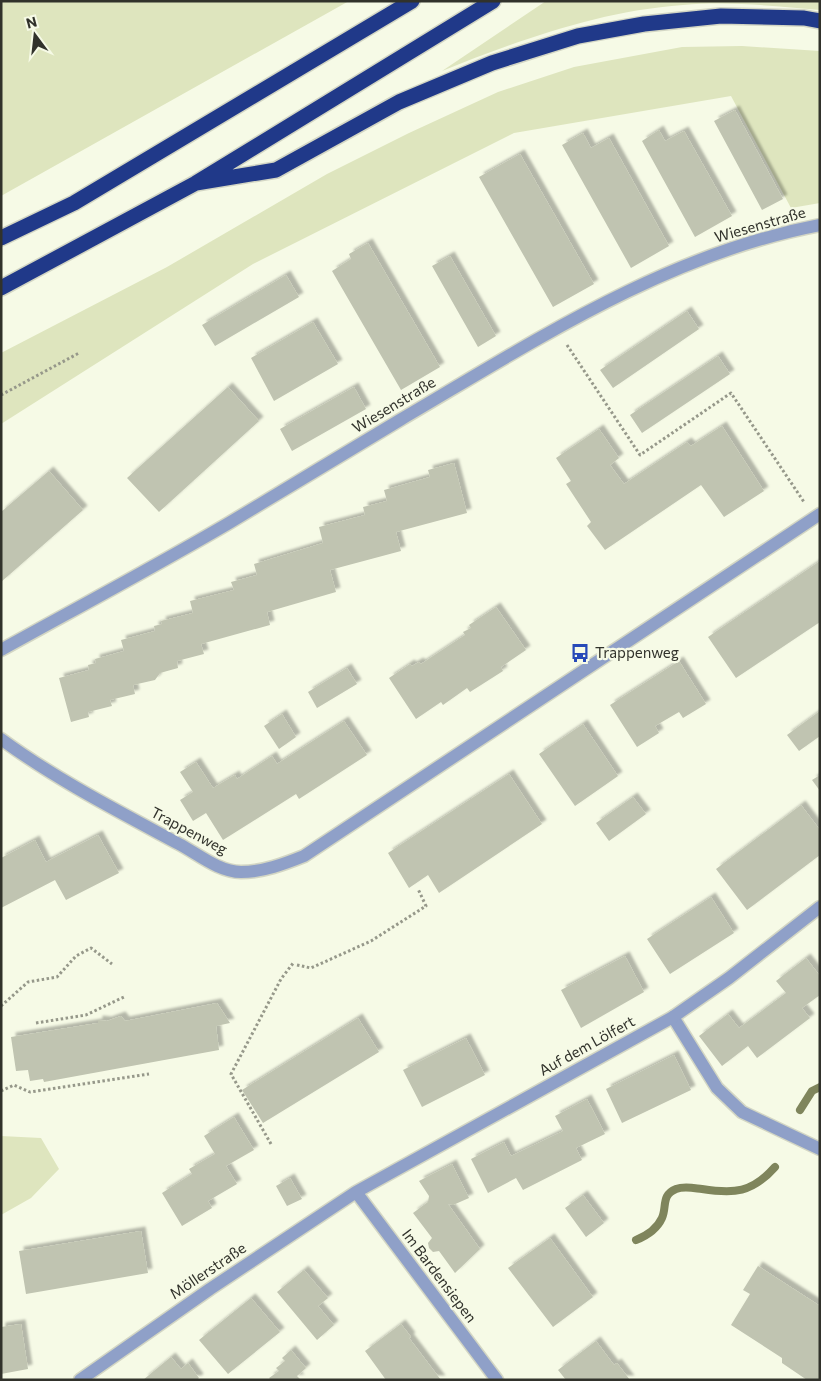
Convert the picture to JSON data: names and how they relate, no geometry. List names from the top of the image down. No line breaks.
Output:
{"streets":{"street":["Wiesenstraße","Trappenweg","Auf dem Lölfert","Möllerstraße","Im Bardensiepen"]},"crossings":[["Auf dem Lölfert","Möllerstraße"],["Auf dem Lölfert","Im Bardensiepen"],["Möllerstraße","Im Bardensiepen"]],"places":{"bus stop":["Trappenweg"]},"north":"top"}
